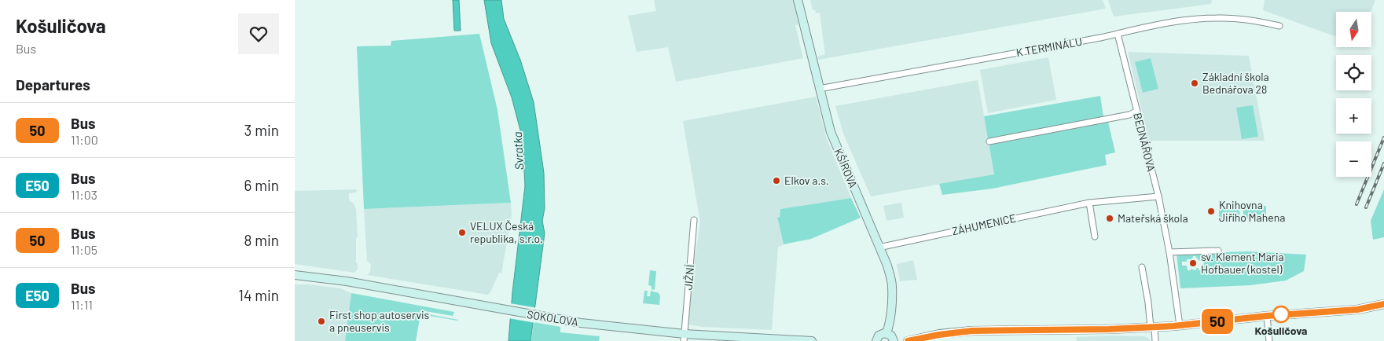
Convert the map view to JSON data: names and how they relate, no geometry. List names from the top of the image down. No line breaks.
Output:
{"streets":{"street":["K TERMINÁLU","BEDNÁŘOVA","KŠÍROVA","ZÁHUMENICE","JIŽNÍ","SOKOLOVA"]},"crossings":[["K TERMINÁLU","BEDNÁŘOVA"],["K TERMINÁLU","KŠÍROVA"],["BEDNÁŘOVA","ZÁHUMENICE"],["KŠÍROVA","ZÁHUMENICE"],["JIŽNÍ","SOKOLOVA"]],"water":["Svratka"],"places":["Základní škola Bednářova 28","Elkov a.s.","Knihovna Jiřího Mahena","Mateřská škola","VELUX Česká republika, s.r.o.","sv. Klement Maria Hofbauer (kostel)","Košuličova","First shop autoservis a pneuservis"],"lines":["bus line 50"],"north":"bottom","page":{"heading":[["Košuličova","Bus"],"Departures"],"on_map":"50","map_buttons":["+","−"],"list":[{"mark":"50","name":"Bus","note":"11:00","value":"3 min"},{"mark":"E50","name":"Bus","note":"11:03","value":"6 min"},{"mark":"50","name":"Bus","note":"11:05","value":"8 min"},{"mark":"E50","name":"Bus","note":"11:11","value":"14 min"}]}}
